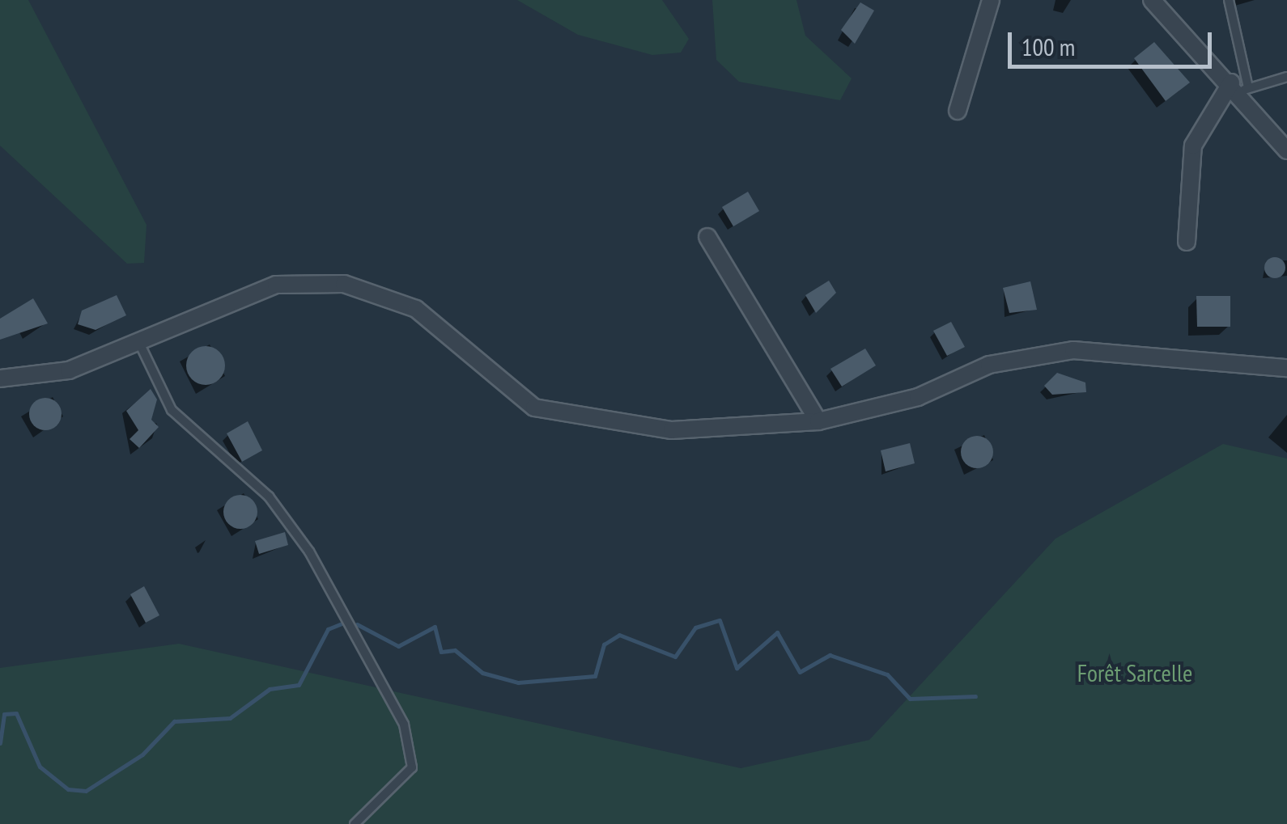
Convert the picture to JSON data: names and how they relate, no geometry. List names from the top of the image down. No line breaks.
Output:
{"parks":["Forêt Sarcelle"],"scale_bar":"100 m"}
